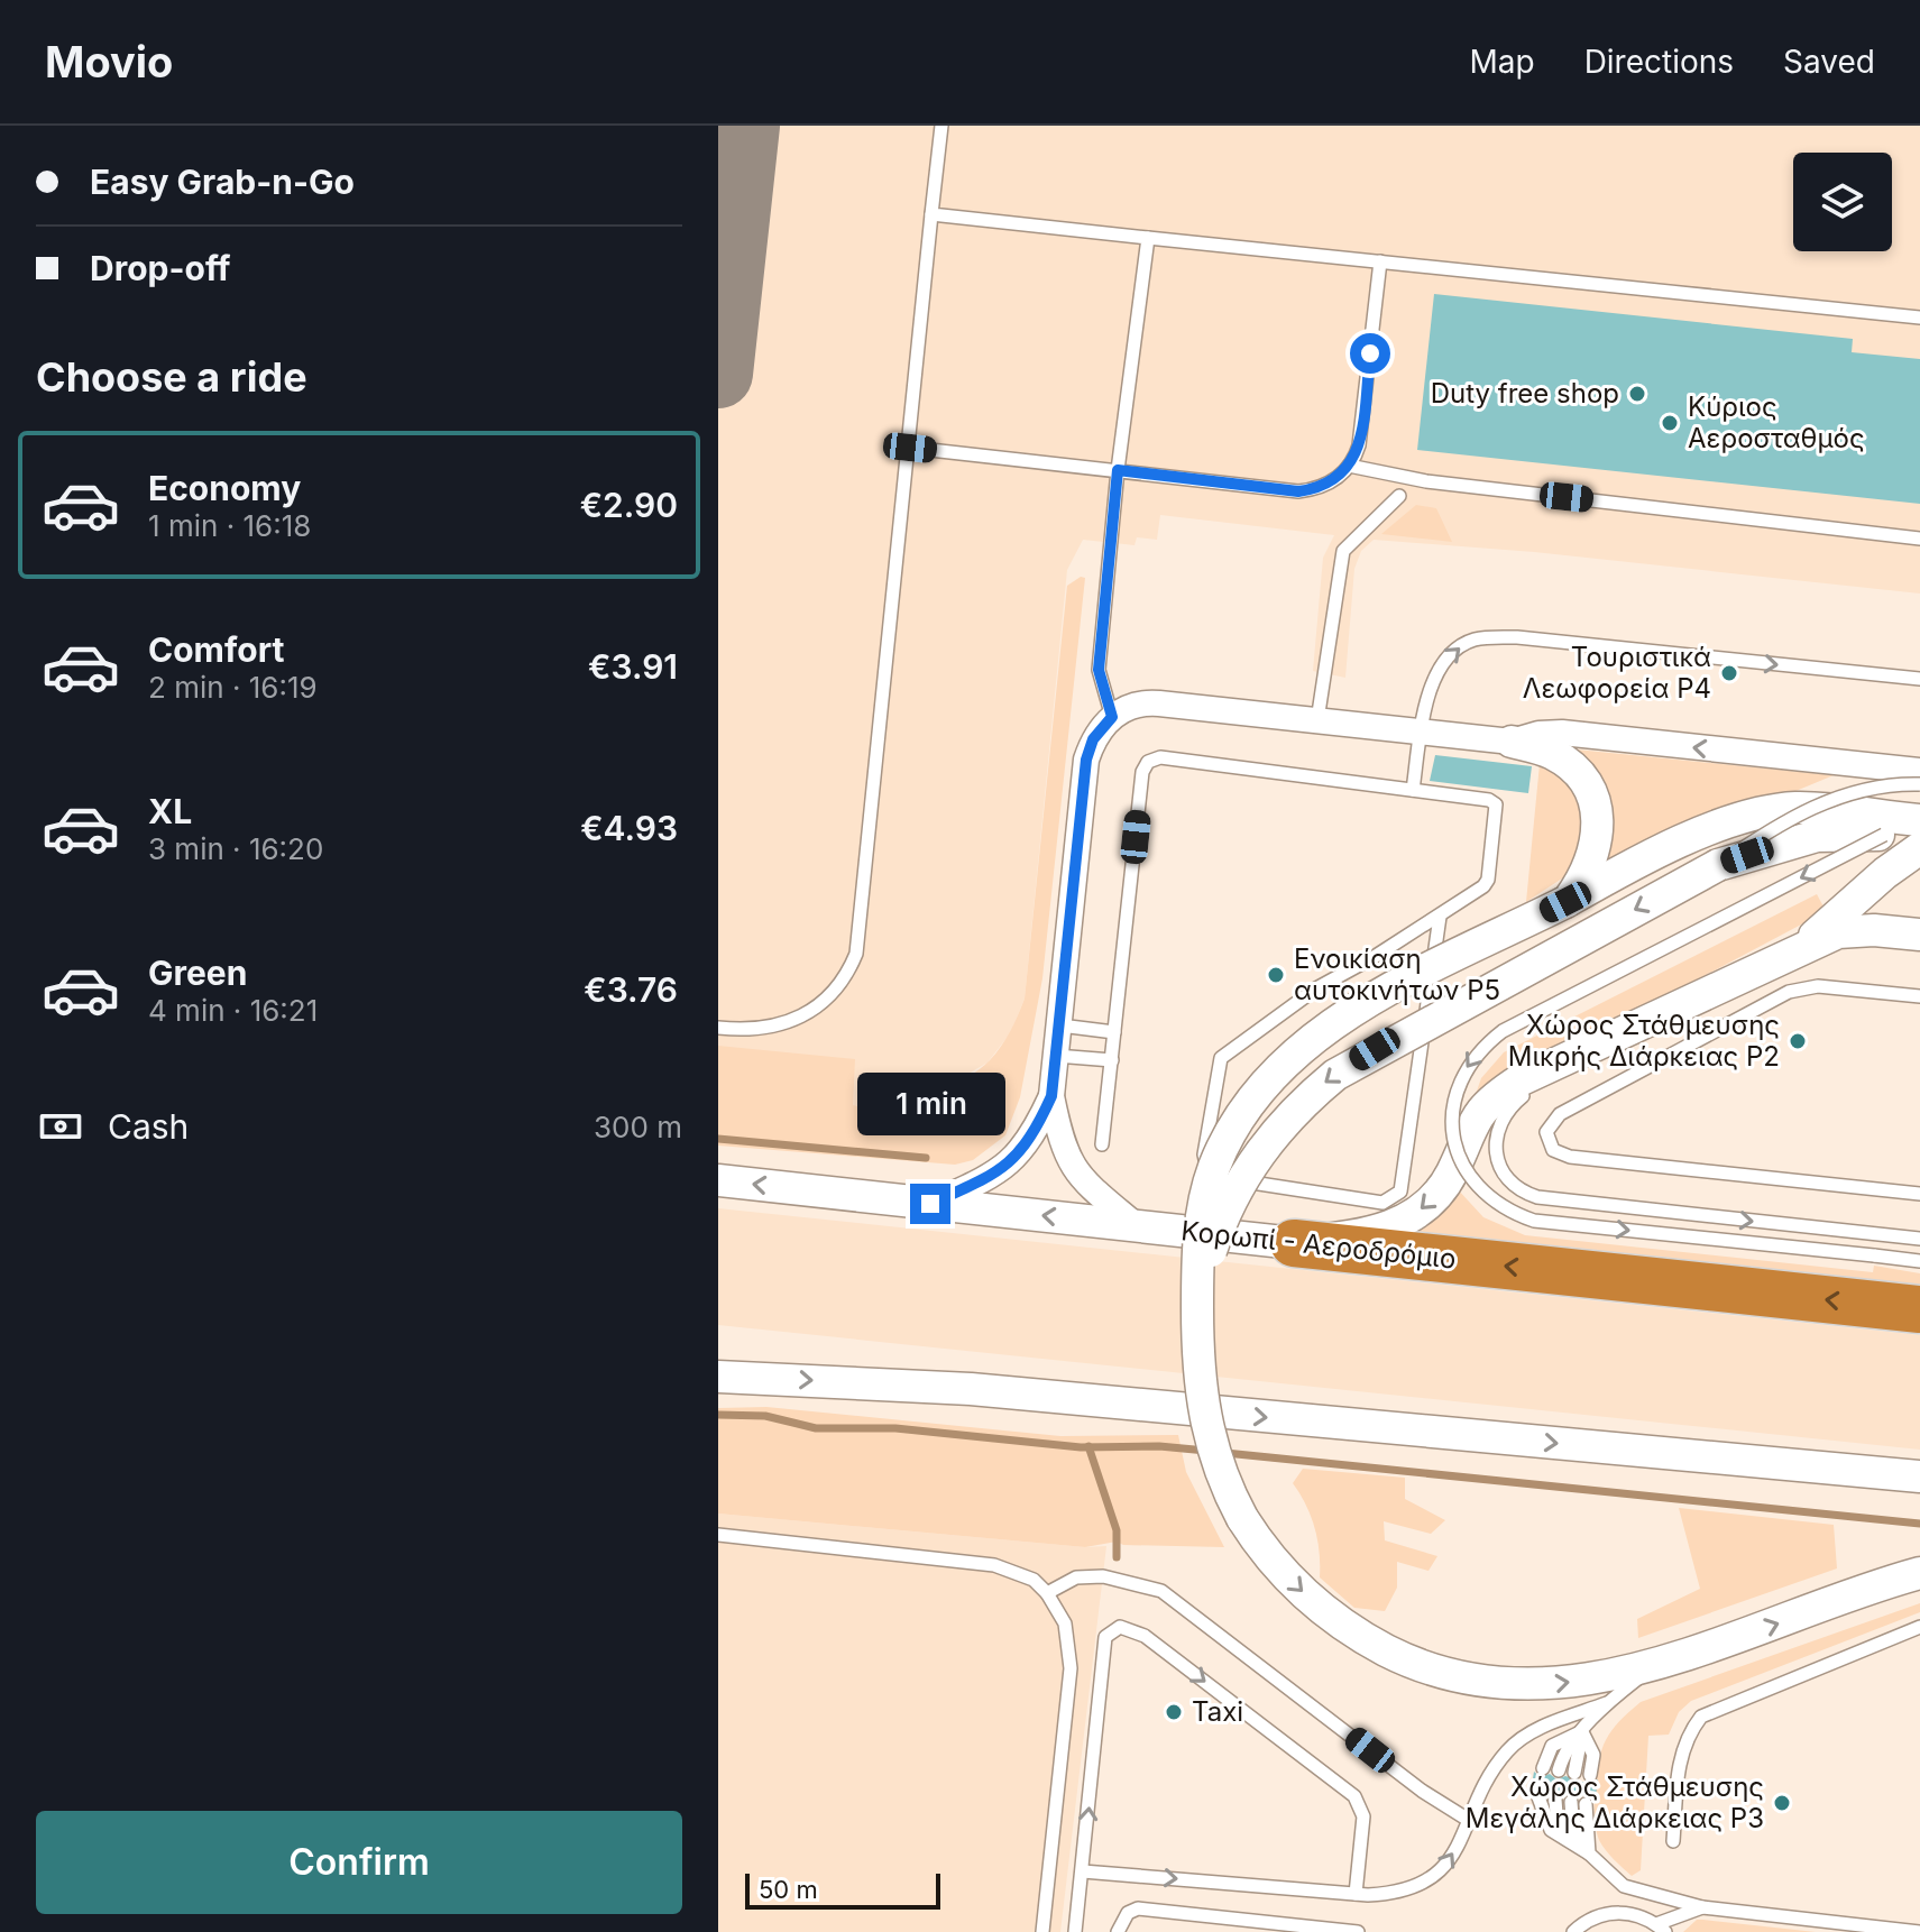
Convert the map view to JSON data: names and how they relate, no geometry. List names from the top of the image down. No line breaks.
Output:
{"streets":{"highway":["Κορωπί - Αεροδρόμιο"]},"places":["Duty free shop","Κύριος Αεροσταθμός","Τουριστικά Λεωφορεία P4","Ενοικίαση αυτοκινήτων P5","Χώρος Στάθμευσης Μικρής Διάρκειας P2","Taxi","Χώρος Στάθμευσης Μεγάλης Διάρκειας P3"],"scale_bar":"50 m","page":{"header":"Movio","nav":["Map","Directions","Saved"],"banner":["Easy Grab-n-Go","Drop-off"],"heading":"Choose a ride","list":[{"name":"Economy","note":"1 min · 16:18","value":"€2.90"},{"name":"Comfort","note":"2 min · 16:19","value":"€3.91"},{"name":"XL","note":"3 min · 16:20","value":"€4.93"},{"name":"Green","note":"4 min · 16:21","value":"€3.76"}],"bubble":"1 min","pay":["Cash","300 m"],"buttons":"Confirm","scale":"50 m"}}
